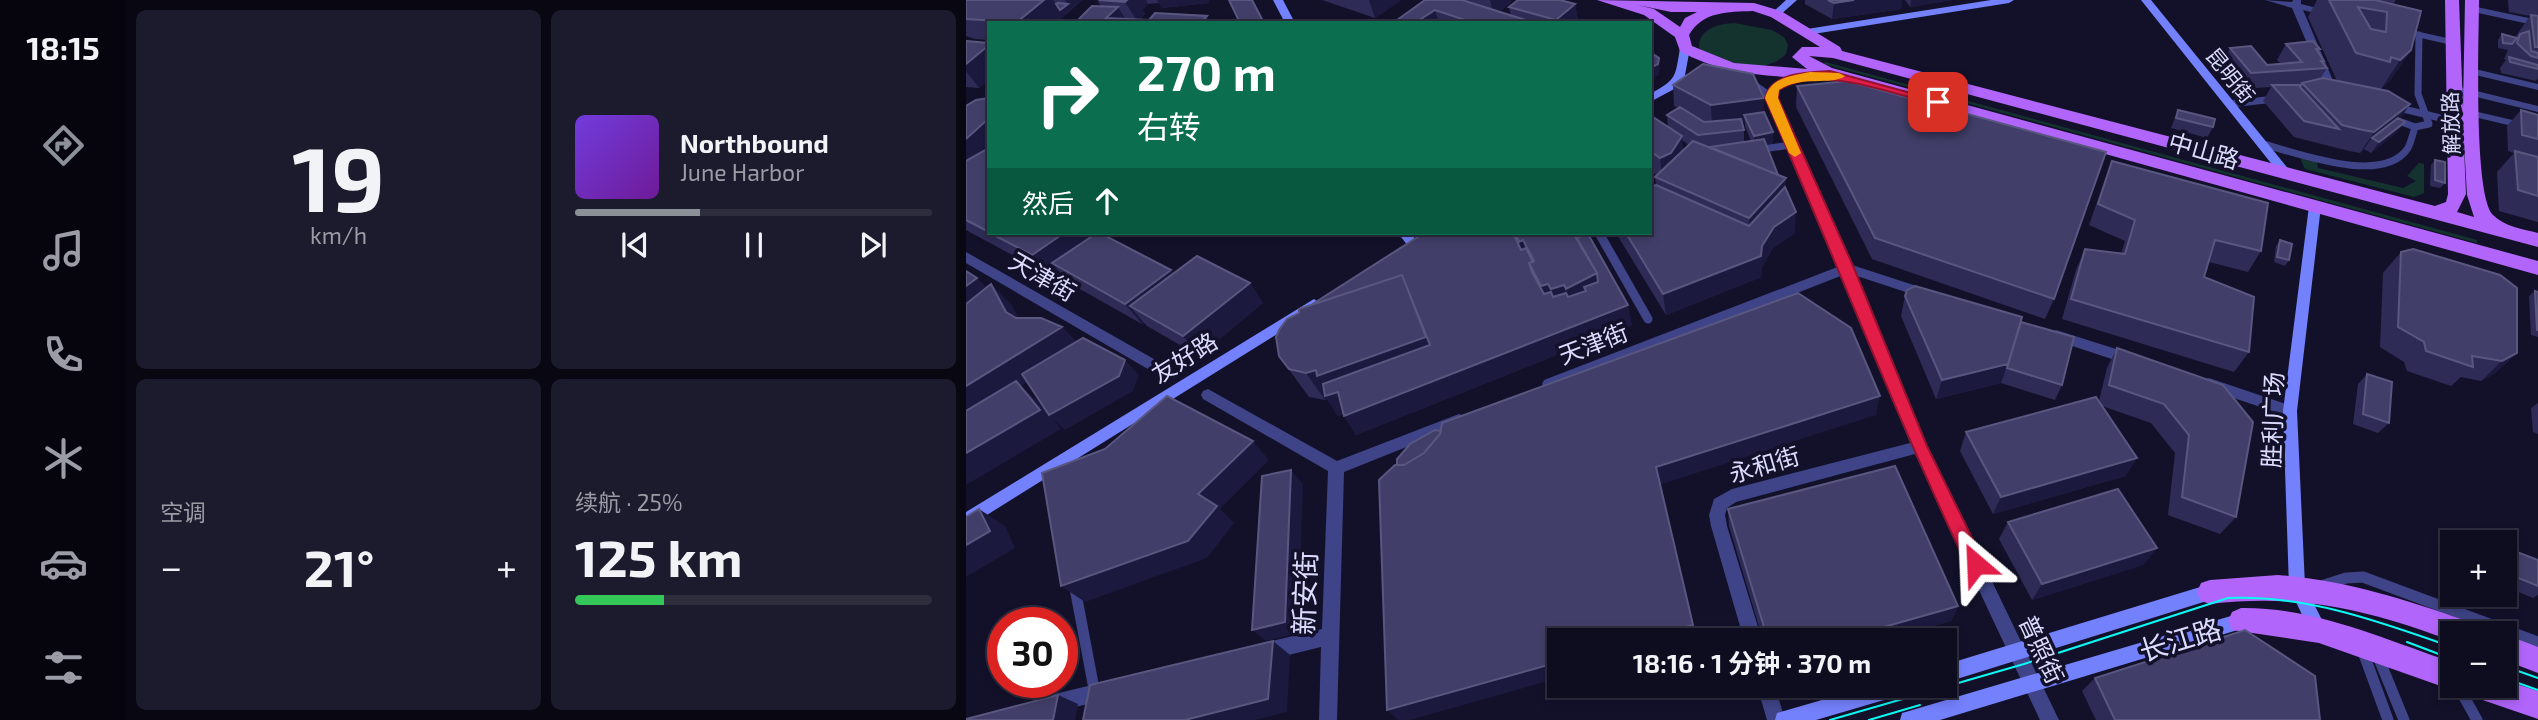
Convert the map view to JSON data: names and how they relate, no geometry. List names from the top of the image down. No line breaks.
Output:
{"streets":{"main road":["解放路","中山路","长江路"],"street":["昆明街","天津街","友好路","胜利广场","永和街","新安街","普照街"]},"crossings":[["昆明街","中山路"],["解放路","中山路"],["中山路","胜利广场"],["天津街","普照街"],["胜利广场","长江路"],["永和街","普照街"],["长江路","普照街"]],"page":{"tabs":"18:15","tile":[["19","km/h"],"空调",["续航 · 25%","125 km"]],"turn":["270 m","右转"],"song":["Northbound","June Harbor"],"then":"然后","map_buttons":["+","−"],"heat":["−","21°","+"],"limit":"30","trip":"18:16 · 1 分钟 · 370 m"}}
